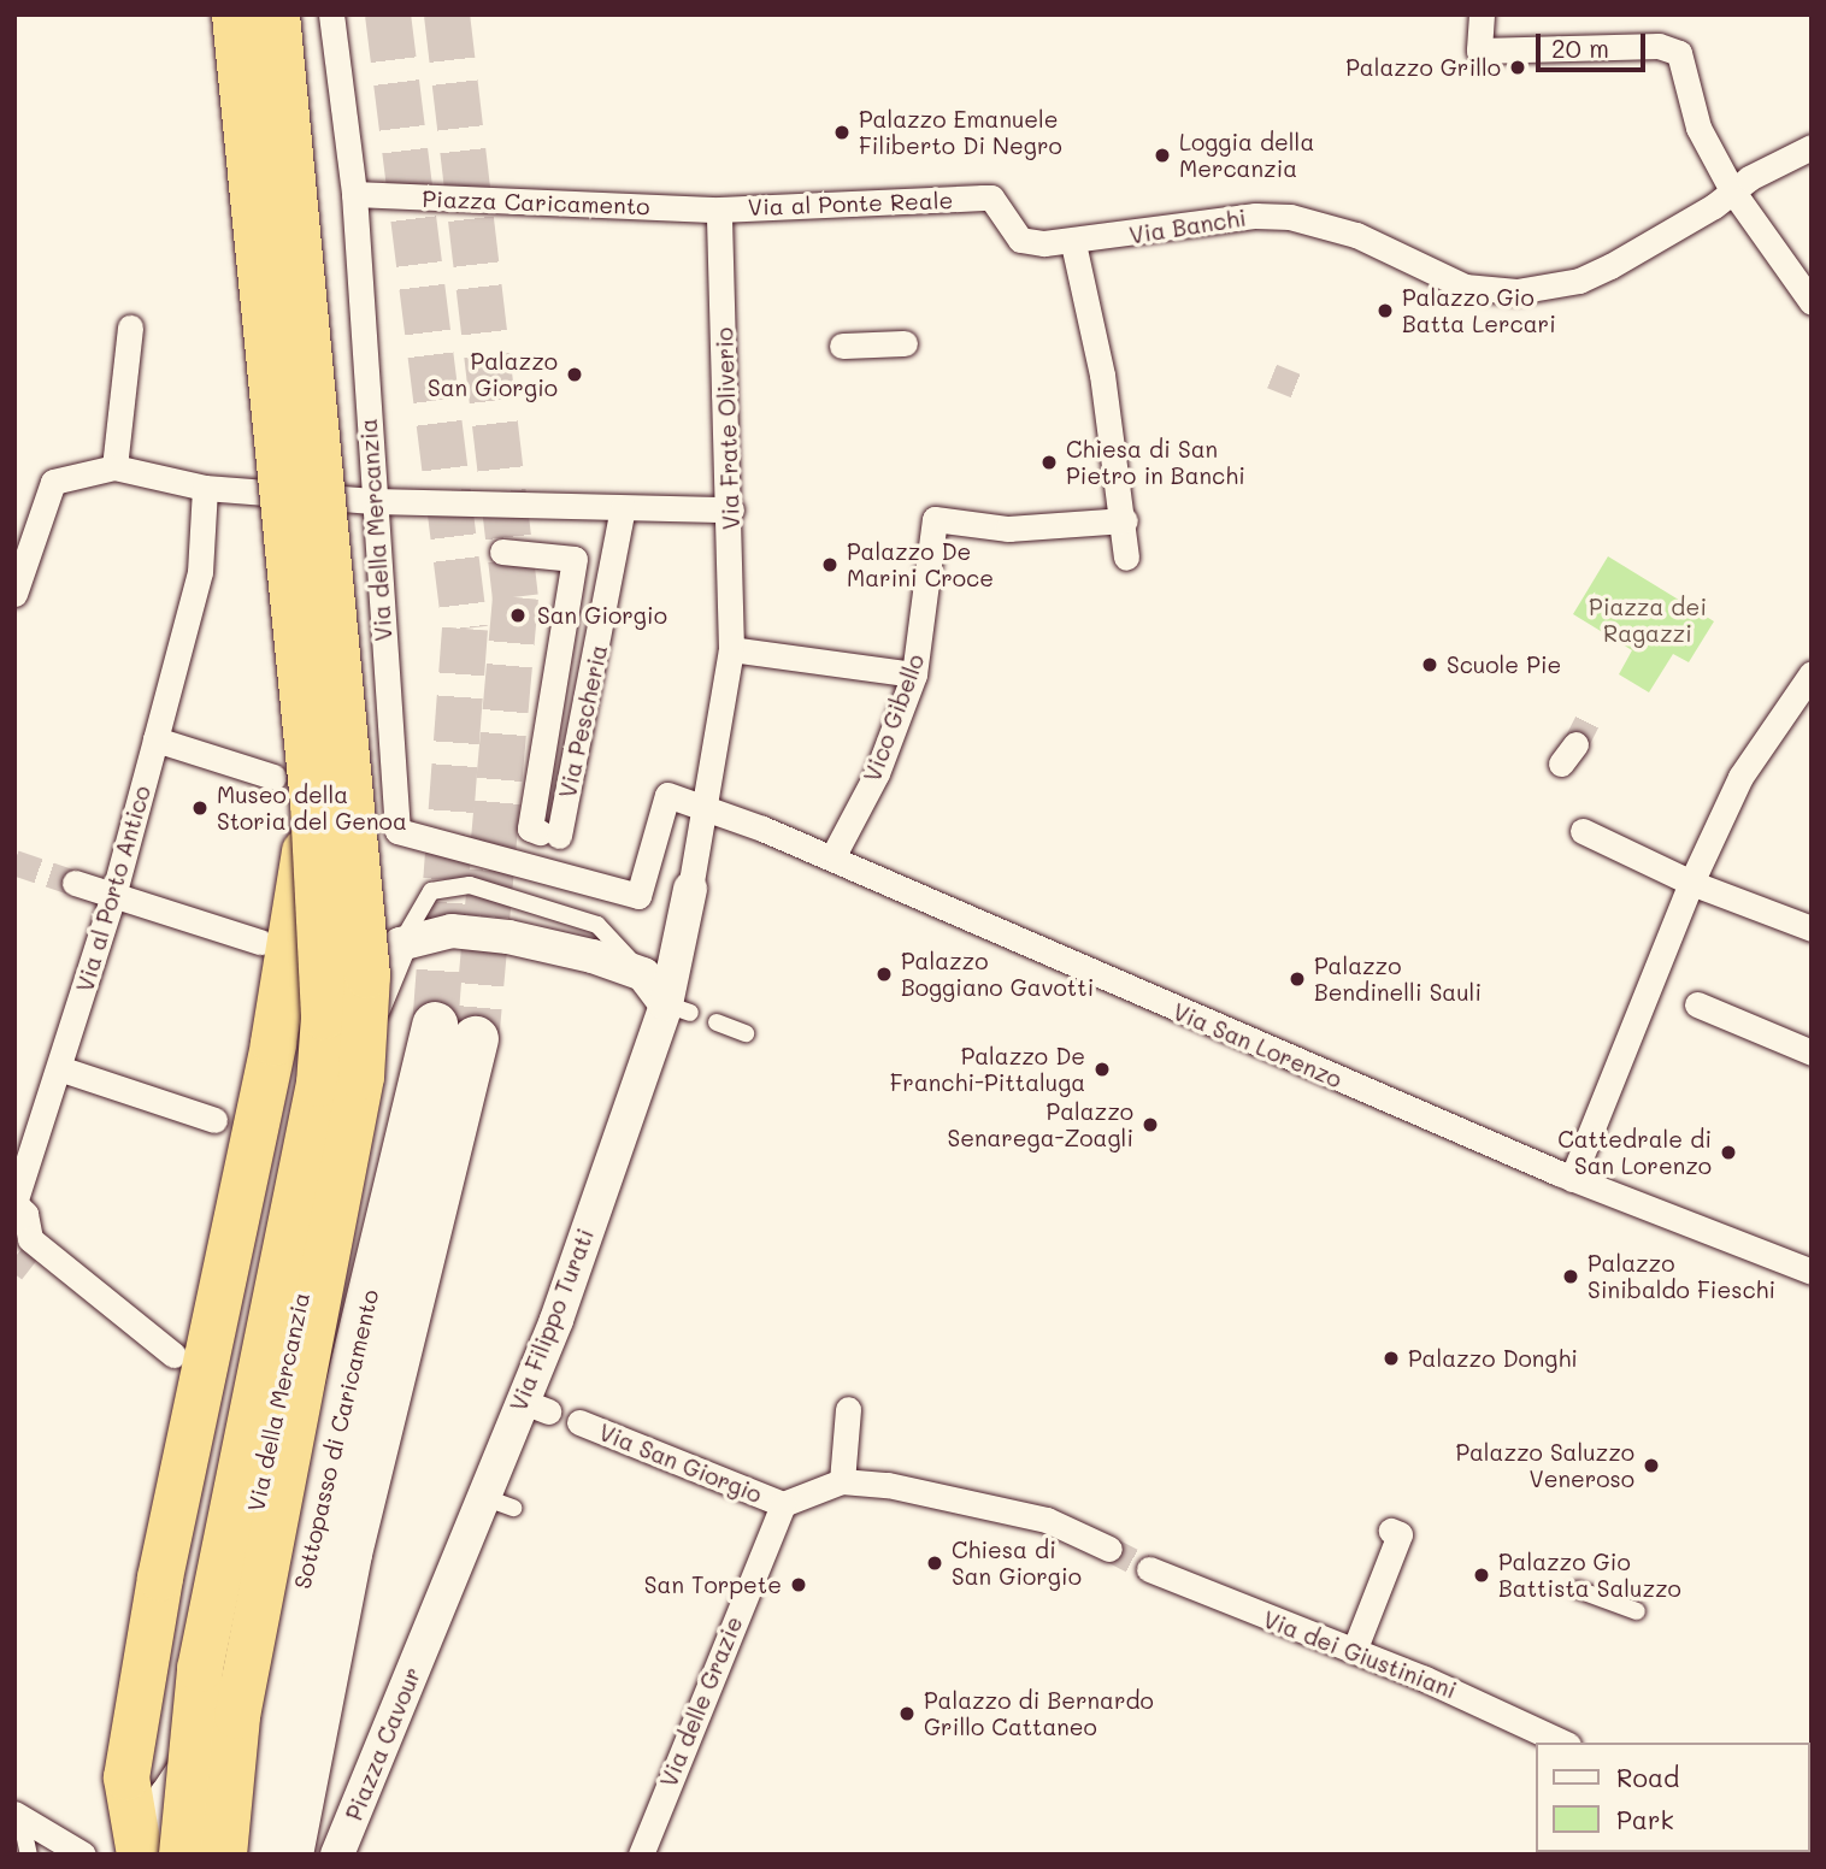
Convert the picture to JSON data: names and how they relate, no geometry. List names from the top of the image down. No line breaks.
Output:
{"streets":{"main road":["Sottopasso di Caricamento"],"street":["Piazza Caricamento","Via al Ponte Reale","Via Banchi","Via Frate Oliverio","Via della Mercanzia","Vico Gibello","Via Pescheria","Via al Porto Antico","Via San Lorenzo","Via Filippo Turati","Via San Giorgio","Via dei Giustiniani","Via delle Grazie","Piazza Cavour"]},"crossings":[["Piazza Caricamento","Via al Ponte Reale"],["Piazza Caricamento","Via Frate Oliverio"],["Piazza Caricamento","Via della Mercanzia"],["Via al Ponte Reale","Via Banchi"],["Via al Ponte Reale","Via Frate Oliverio"],["Via Frate Oliverio","Via della Mercanzia"],["Via Frate Oliverio","Via San Lorenzo"],["Via Frate Oliverio","Via Filippo Turati"],["Via della Mercanzia","Via San Lorenzo"],["Via della Mercanzia","Via Filippo Turati"],["Vico Gibello","Via San Lorenzo"],["Via San Lorenzo","Via Filippo Turati"],["Via Filippo Turati","Piazza Cavour"],["Via San Giorgio","Via delle Grazie"]],"parks":["Piazza dei Ragazzi"],"places":["Palazzo Grillo","Palazzo Emanuele Filiberto Di Negro","Loggia della Mercanzia","Palazzo Gio Batta Lercari","Palazzo San Giorgio","Chiesa di San Pietro in Banchi","Palazzo De Marini Croce","San Giorgio","Scuole Pie","Museo della Storia del Genoa","Palazzo Boggiano Gavotti","Palazzo Bendinelli Sauli","Palazzo De Franchi-Pittaluga","Palazzo Senarega-Zoagli","Cattedrale di San Lorenzo","Palazzo Sinibaldo Fieschi","Palazzo Donghi","Palazzo Saluzzo Veneroso","Chiesa di San Giorgio","Palazzo Gio Battista Saluzzo","San Torpete","Palazzo di Bernardo Grillo Cattaneo"],"legend":["Road","Park"],"scale_bar":"20 m"}
